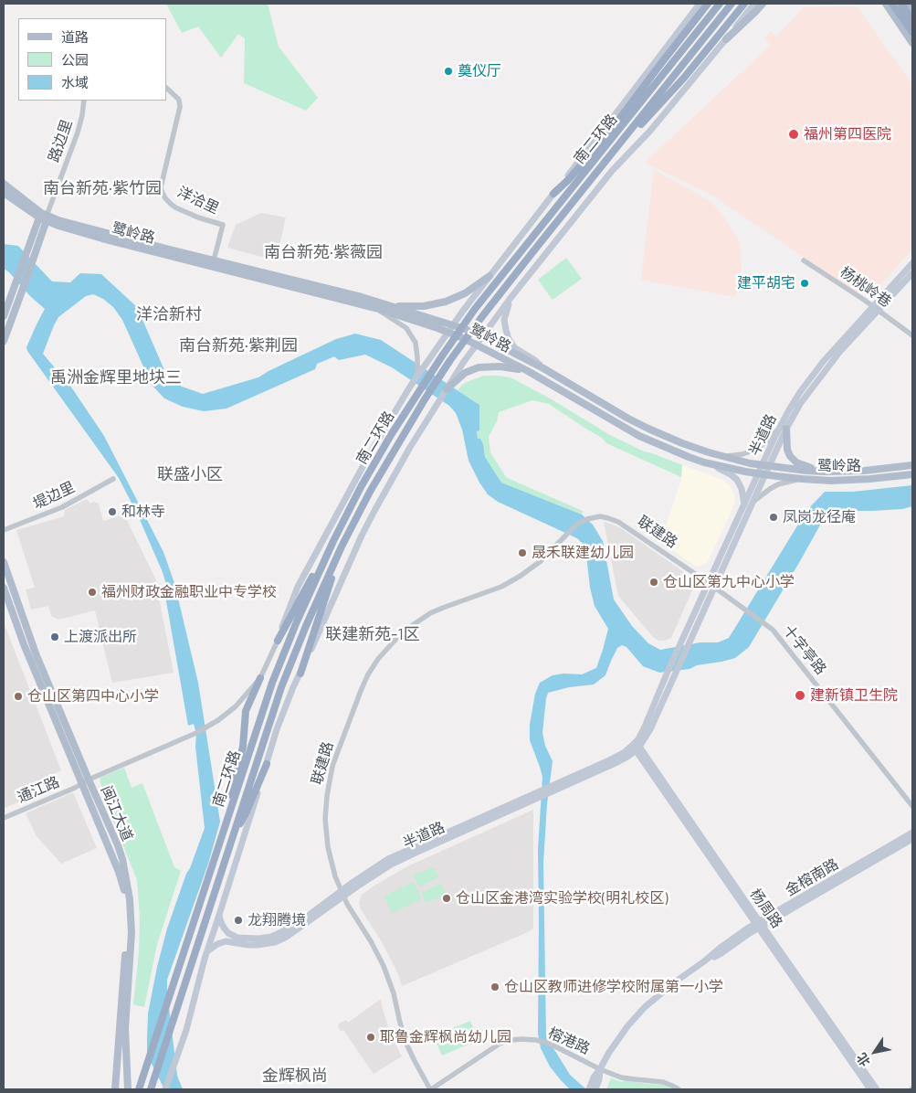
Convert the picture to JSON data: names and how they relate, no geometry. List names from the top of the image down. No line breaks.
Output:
{"streets":{"highway":["南二环路"],"main road":["鹭岭路","半道路","闽江大道","金榕南路","杨周路"],"street":["路边里","洋洽里","杨桃岭巷","堤边里","联建路","十字亭路","通江路","榕港路"]},"crossings":[["路边里","鹭岭路"],["洋洽里","鹭岭路"],["鹭岭路","半道路"],["杨桃岭巷","半道路"],["半道路","联建路"],["半道路","十字亭路"],["半道路","杨周路"],["联建路","十字亭路"],["联建路","榕港路"],["通江路","闽江大道"],["金榕南路","杨周路"],["金榕南路","榕港路"]],"districts":["南台新苑·紫竹园","南台新苑·紫薇园","洋洽新村","南台新苑·紫荆园","禹洲金辉里地块三","联盛小区","联建新苑-1区","金辉枫尚"],"places":["奠仪厅","福州第四医院","建平胡宅","和林寺","凤岗龙径庵","晟禾联建幼儿园","仓山区第九中心小学","福州财政金融职业中专学校","上渡派出所","建新镇卫生院","仓山区第四中心小学","仓山区金港湾实验学校(明礼校区)","龙翔腾境","仓山区教师进修学校附属第一小学","耶鲁金辉枫尚幼儿园"],"legend":["道路","公园","水域"],"north":"bottom left"}
